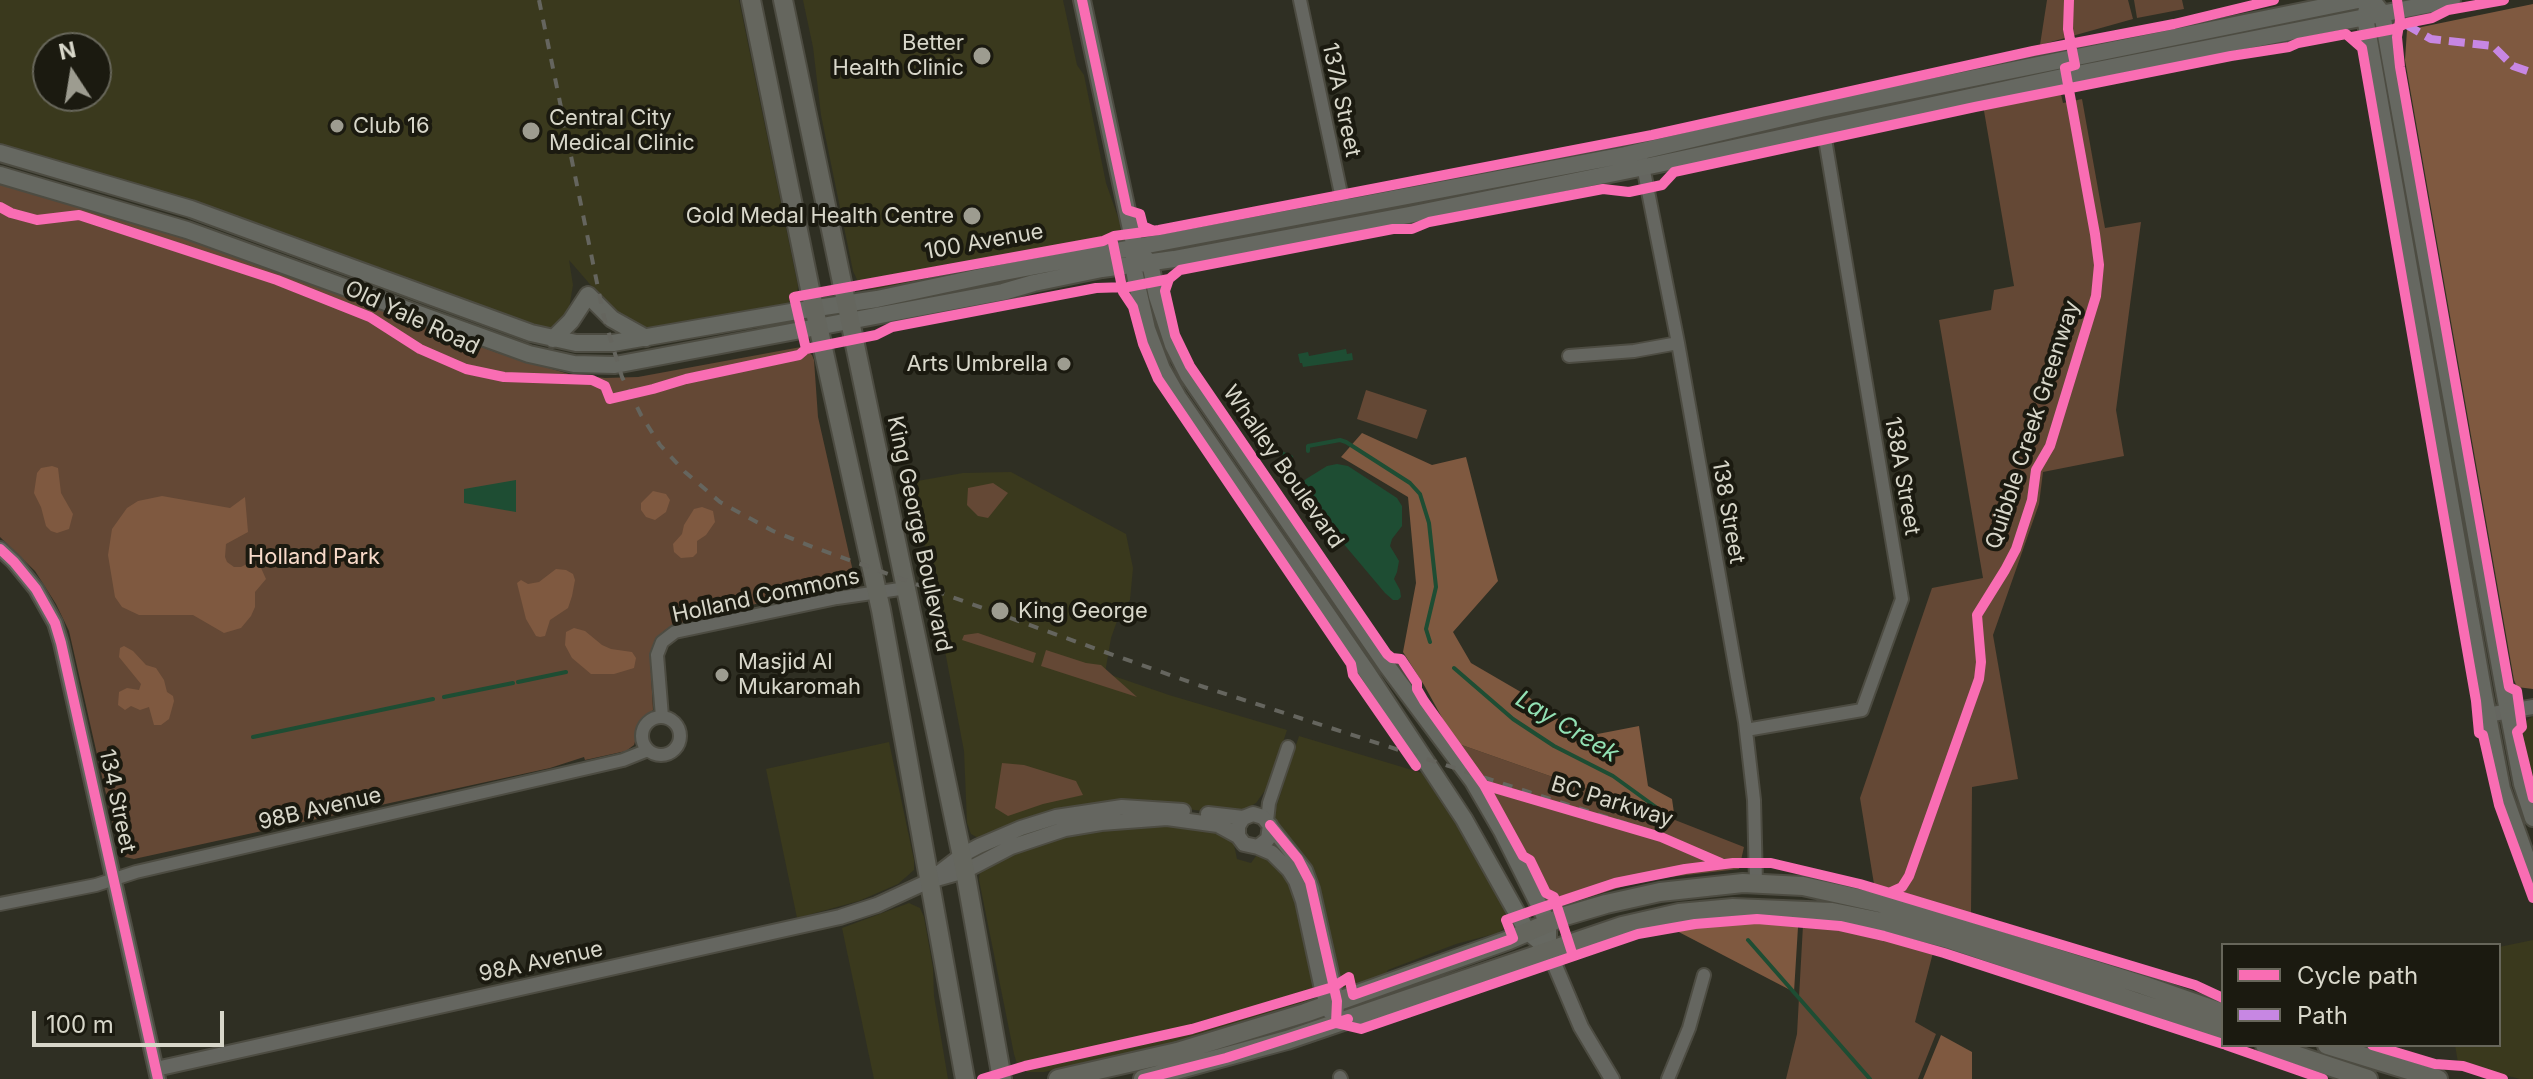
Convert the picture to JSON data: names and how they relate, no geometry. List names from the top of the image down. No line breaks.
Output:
{"streets":{"main road":["100 Avenue","Old Yale Road","Whalley Boulevard","King George Boulevard"],"street":["137A Street","138A Street","138 Street","Holland Commons","134 Street","98B Avenue","98A Avenue"],"cycle path":["Quibble Creek Greenway","BC Parkway"]},"crossings":[["137A Street","100 Avenue"],["100 Avenue","Old Yale Road"],["100 Avenue","Whalley Boulevard"],["100 Avenue","138A Street"],["100 Avenue","138 Street"],["100 Avenue","King George Boulevard"],["138A Street","138 Street"],["King George Boulevard","Holland Commons"],["King George Boulevard","98A Avenue"],["Holland Commons","98B Avenue"],["134 Street","98B Avenue"],["134 Street","98A Avenue"]],"water":["Lay Creek"],"parks":["Holland Park"],"places":["Better Health Clinic","Club 16","Central City Medical Clinic","Gold Medal Health Centre","Arts Umbrella","King George","Masjid Al Mukaromah"],"legend":["Cycle path","Path"],"scale_bar":"100 m","north":"top"}
